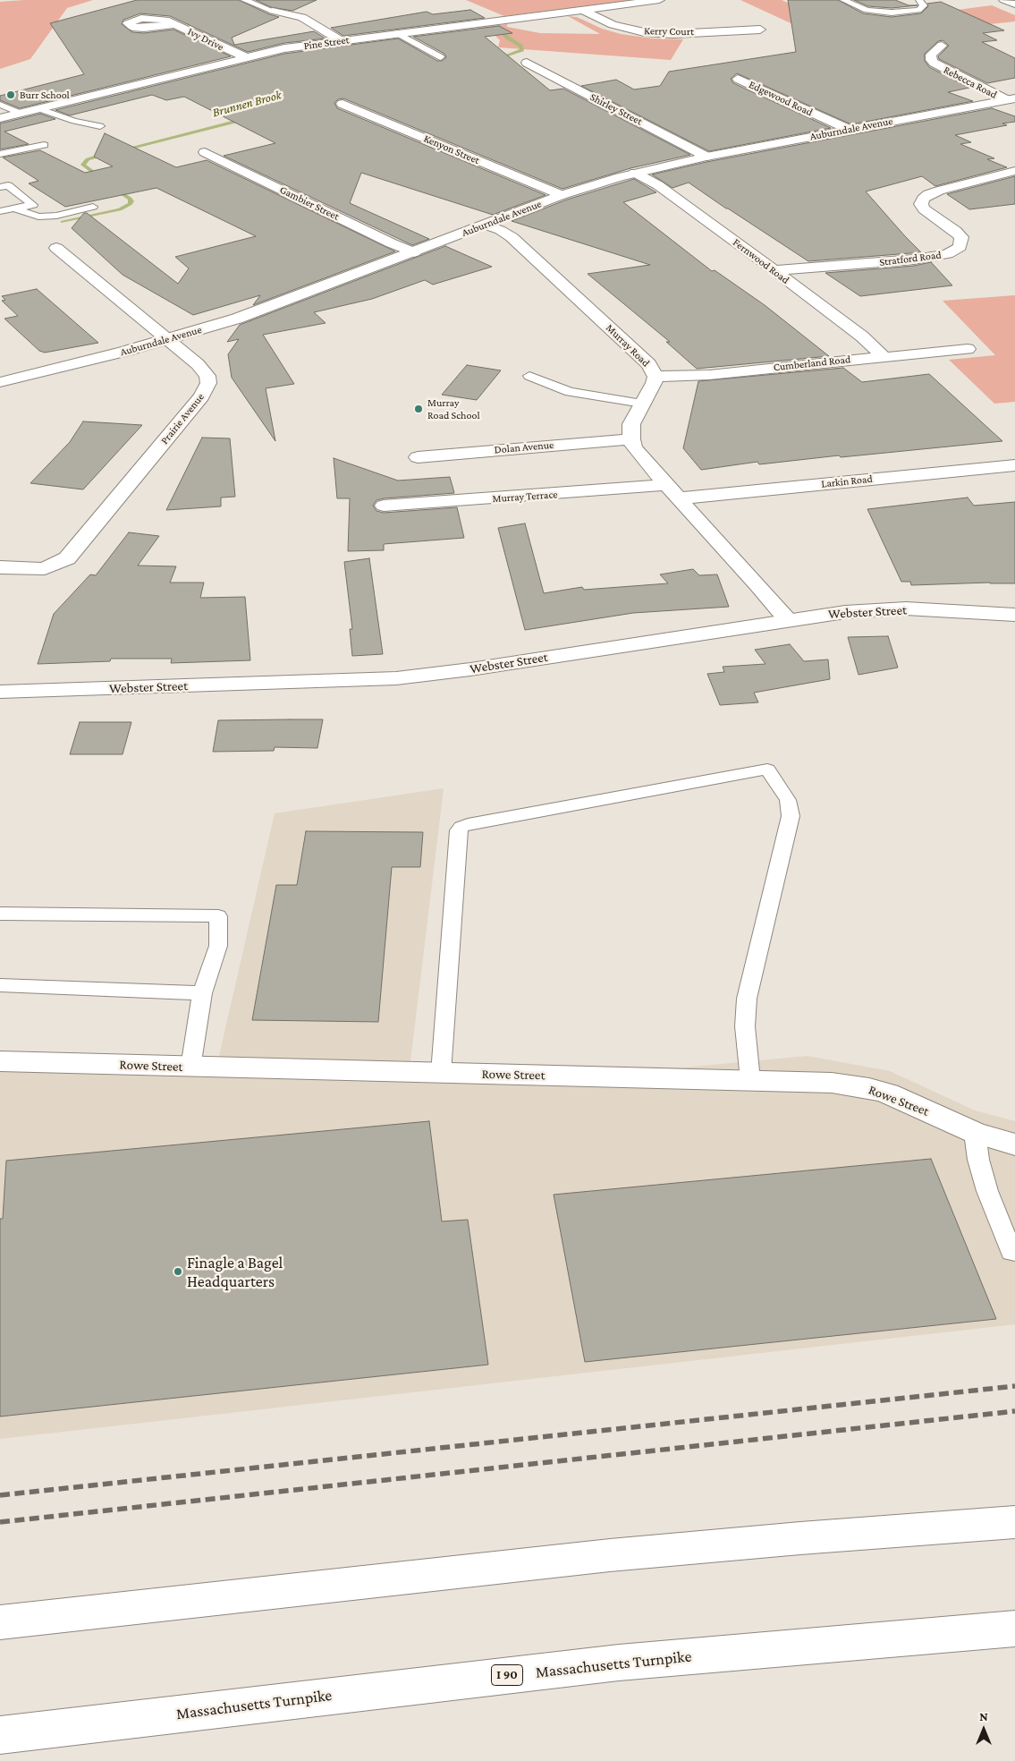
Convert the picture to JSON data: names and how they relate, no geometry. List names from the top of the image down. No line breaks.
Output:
{"streets":{"main road":["Kerry Court","Ivy Drive","Pine Street","Rebecca Road","Edgewood Road","Shirley Street","Auburndale Avenue","Kenyon Street","Gambier Street","Stratford Road","Fernwood Road","Murray Road","Cumberland Road","Prairie Avenue","Dolan Avenue","Larkin Road","Murray Terrace","Webster Street","Rowe Street","Massachusetts Turnpike","I 90"]},"crossings":[["Kerry Court","Pine Street"],["Ivy Drive","Pine Street"],["Rebecca Road","Auburndale Avenue"],["Edgewood Road","Auburndale Avenue"],["Shirley Street","Auburndale Avenue"],["Auburndale Avenue","Kenyon Street"],["Auburndale Avenue","Gambier Street"],["Auburndale Avenue","Fernwood Road"],["Auburndale Avenue","Murray Road"],["Auburndale Avenue","Prairie Avenue"],["Stratford Road","Fernwood Road"],["Fernwood Road","Cumberland Road"],["Murray Road","Cumberland Road"],["Murray Road","Dolan Avenue"]],"water":["Brunnen Brook"],"places":["Burr School","Murray Road School","Finagle a Bagel Headquarters"],"north":"top"}
